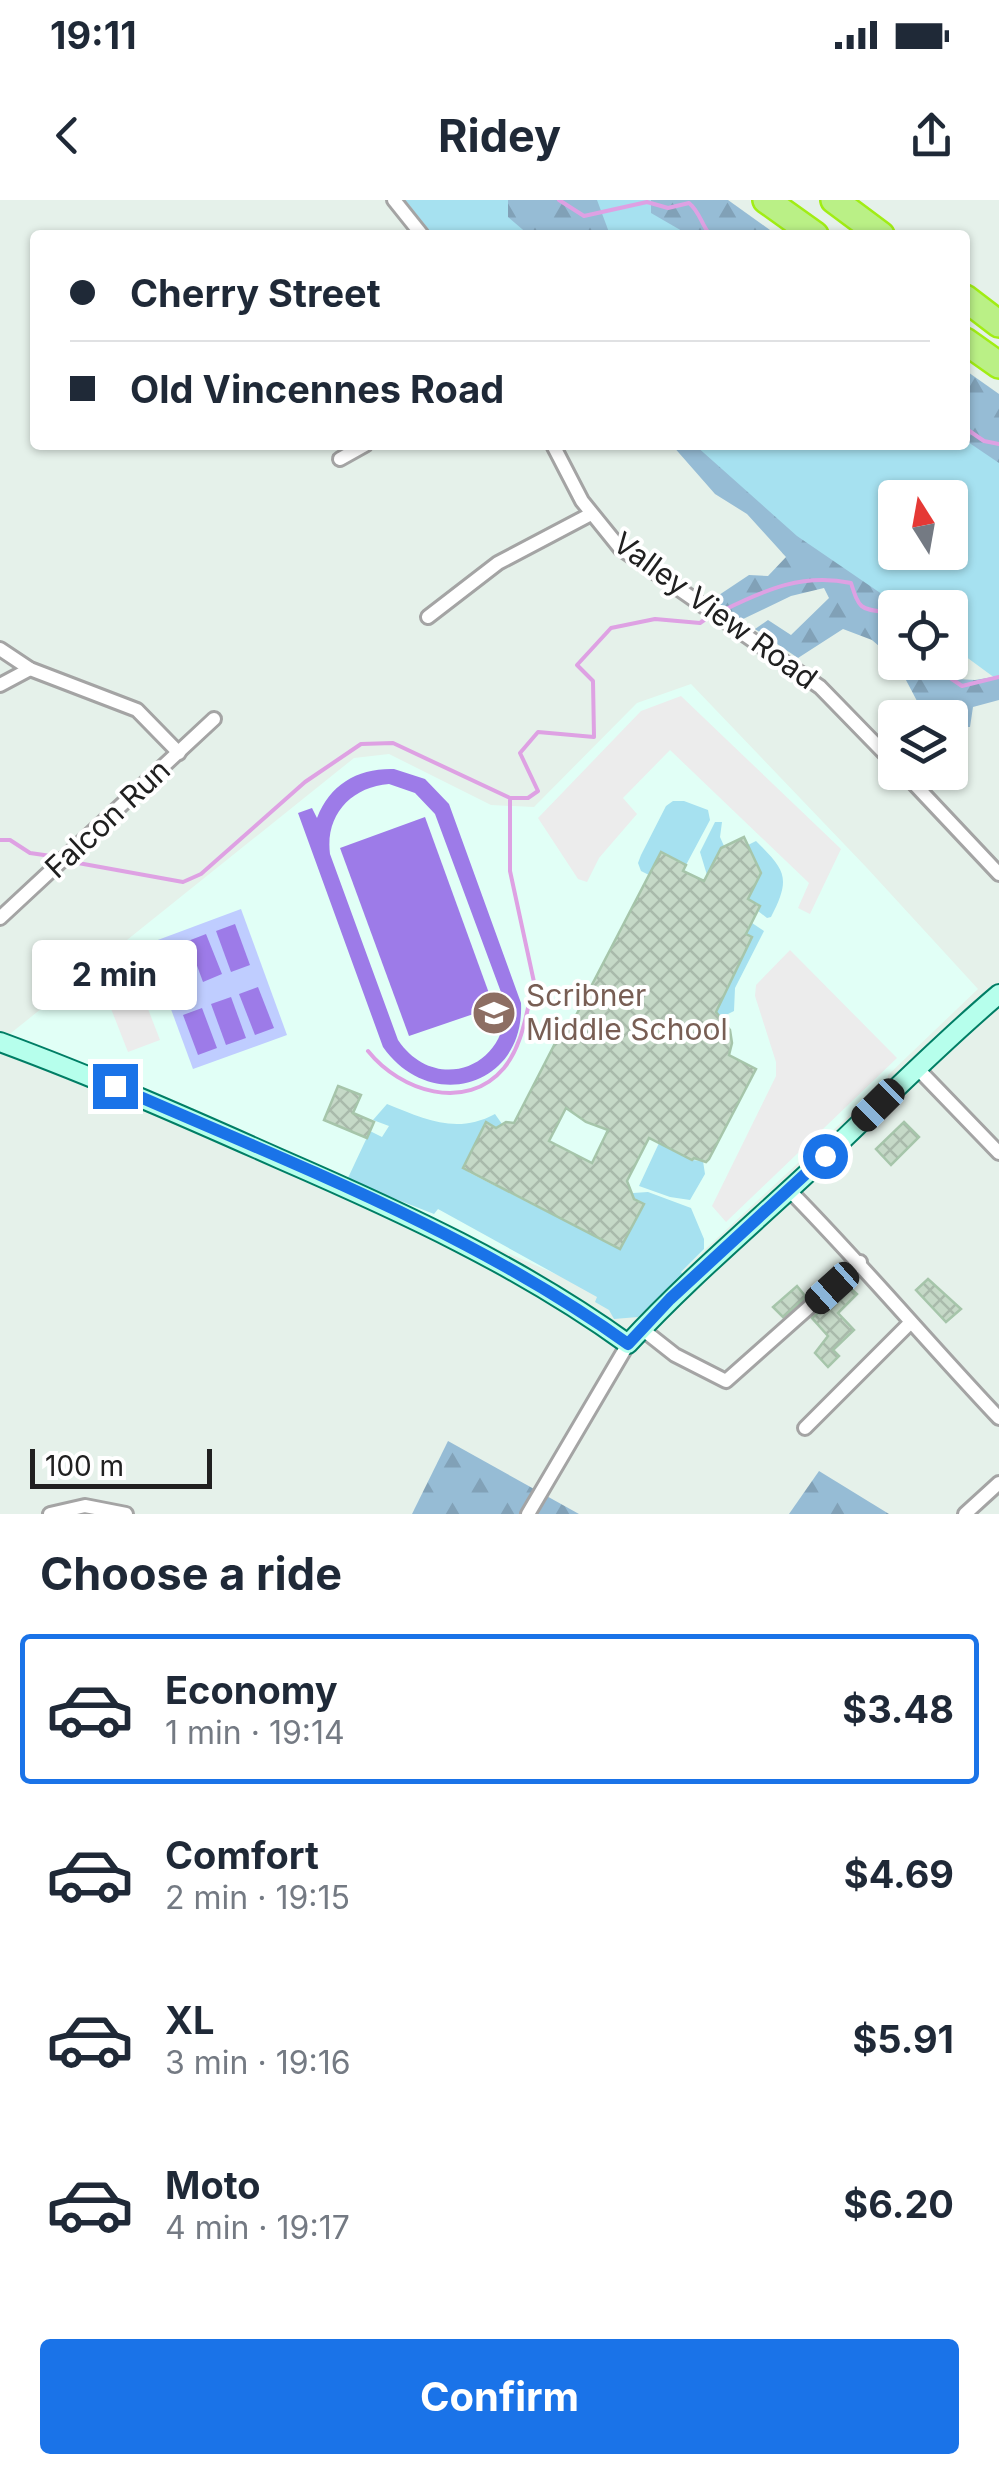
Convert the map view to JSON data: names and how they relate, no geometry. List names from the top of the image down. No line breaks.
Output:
{"streets":{"street":["Valley View Road","Falcon Run"]},"places":{"school or university":["Scribner Middle School"]},"scale_bar":"100 m","north":"top","page":{"status":"19:11","header":"Ridey","banner":["Cherry Street","Old Vincennes Road"],"bubble":"2 min","scale":"100 m","heading":"Choose a ride","list":[{"name":"Economy","note":"1 min · 19:14","value":"$3.48"},{"name":"Comfort","note":"2 min · 19:15","value":"$4.69"},{"name":"XL","note":"3 min · 19:16","value":"$5.91"},{"name":"Moto","note":"4 min · 19:17","value":"$6.20"}],"buttons":"Confirm"}}
